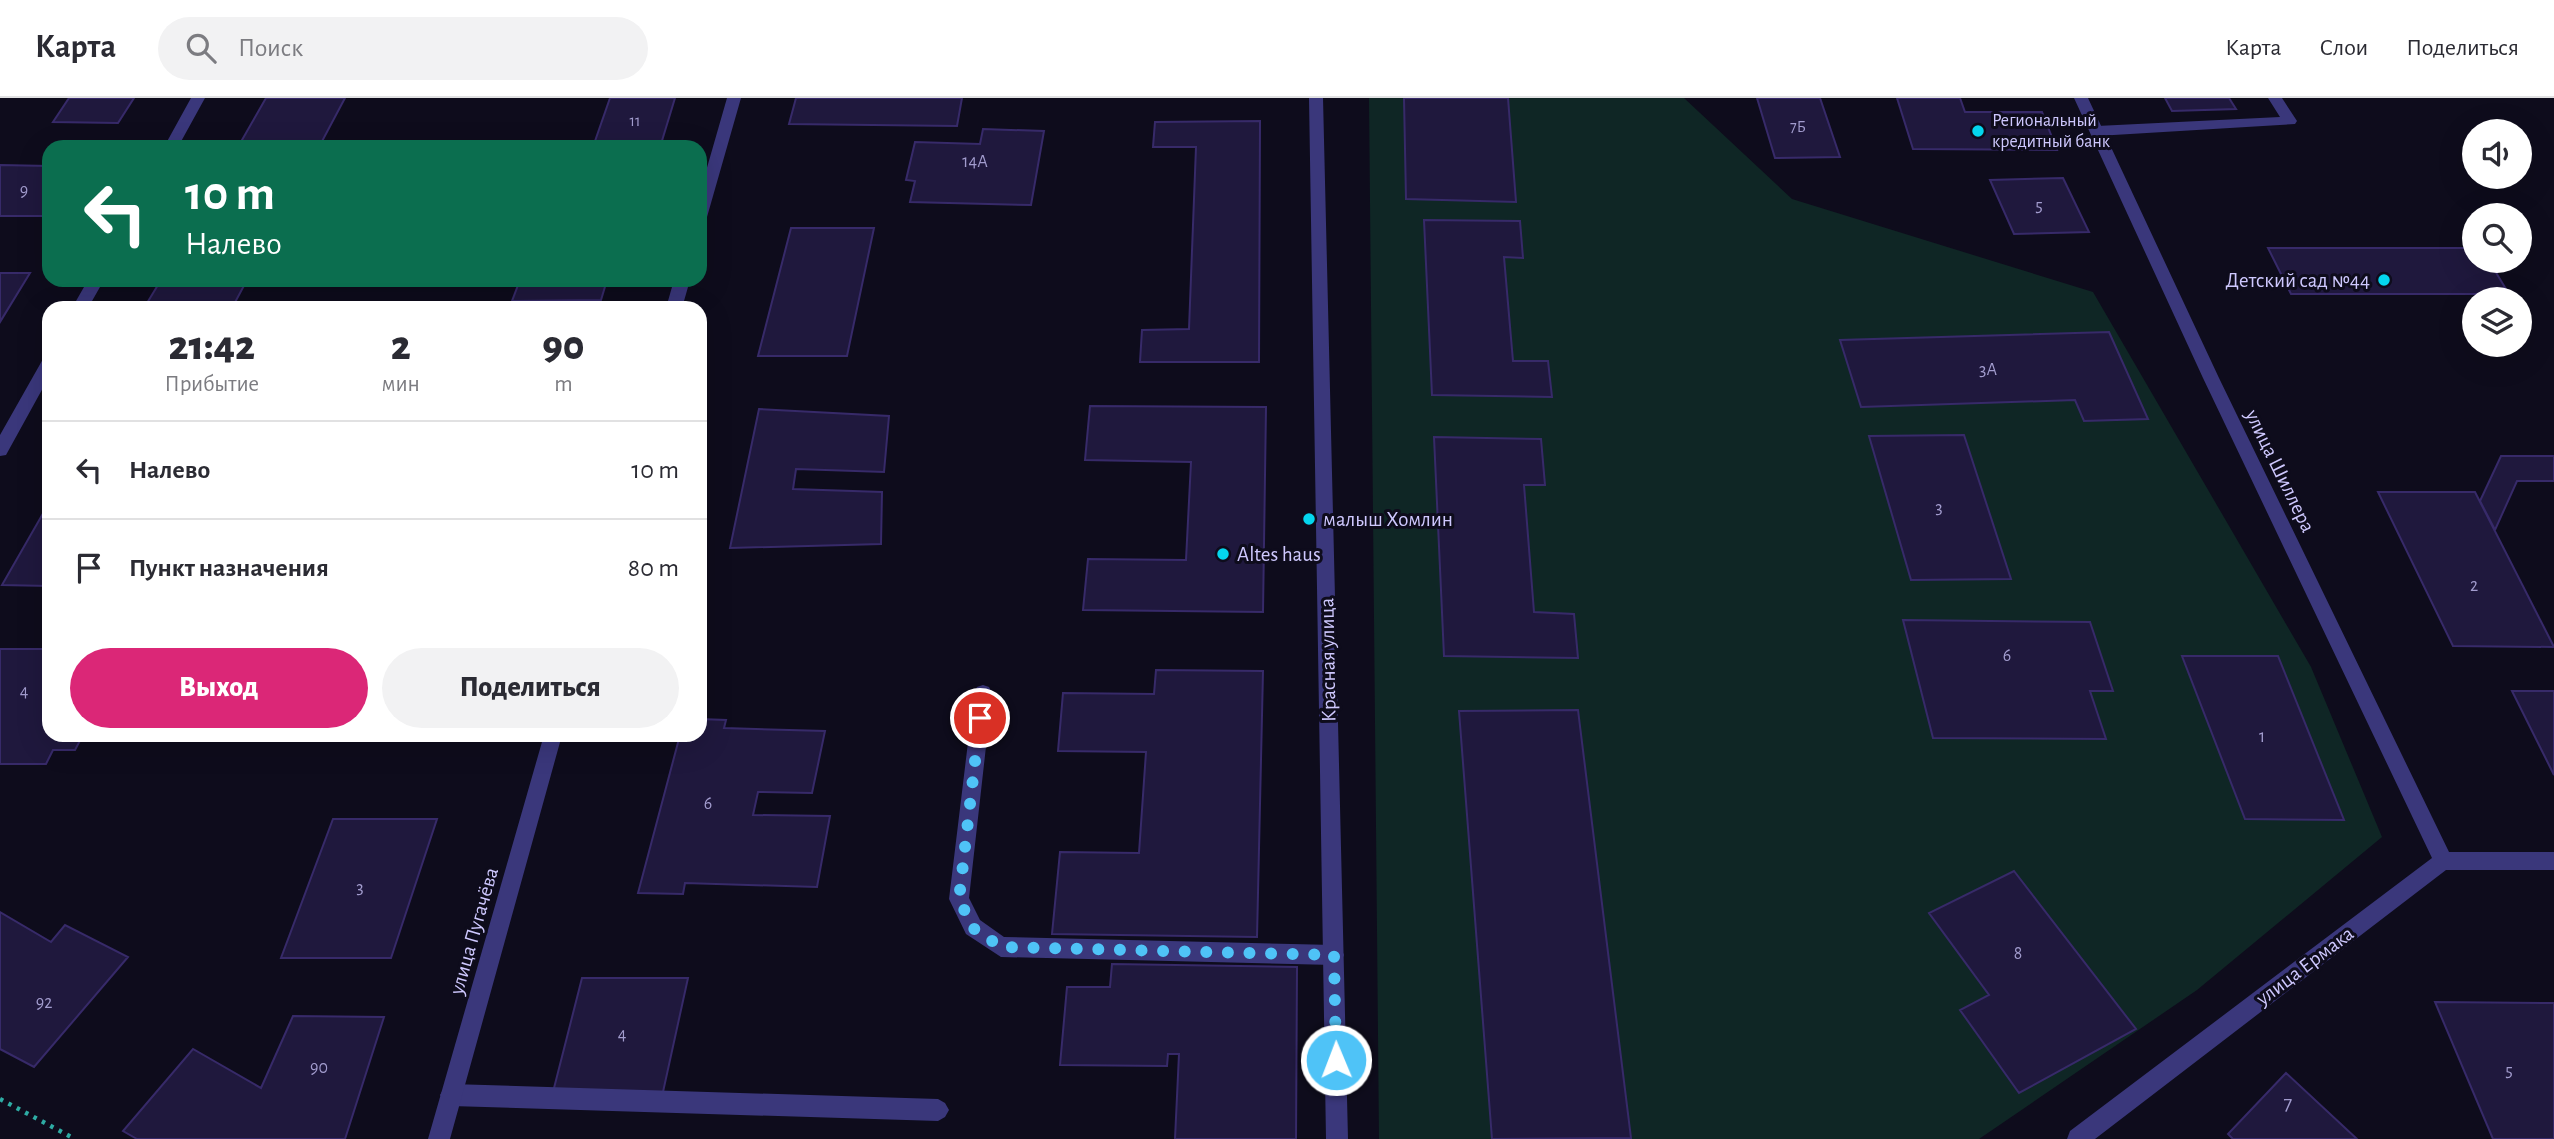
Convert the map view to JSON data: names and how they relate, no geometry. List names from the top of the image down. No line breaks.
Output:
{"streets":{"street":["улица Шиллера","Красная улица","улица Пугачёва","улица Ермака"]},"crossings":[["улица Шиллера","улица Ермака"]],"places":["Региональный кредитный банк","Детский сад №44","малыш Хомлин","Altes haus"],"house_numbers":["11","7Б","14А","9","5","3А","3","2","6","4","1","6","3","8","92","4","90","5","7"],"page":{"header":"Карта","search":"Поиск","nav":["Карта","Слои","Поделиться"],"turn":["10 m","Налево"],"eta":["21:42","Прибытие","2","мин","90","m"],"list":[{"name":"Налево","value":"10 m"},{"name":"Пункт назначения","value":"80 m"}],"buttons":["Выход","Поделиться"]}}
